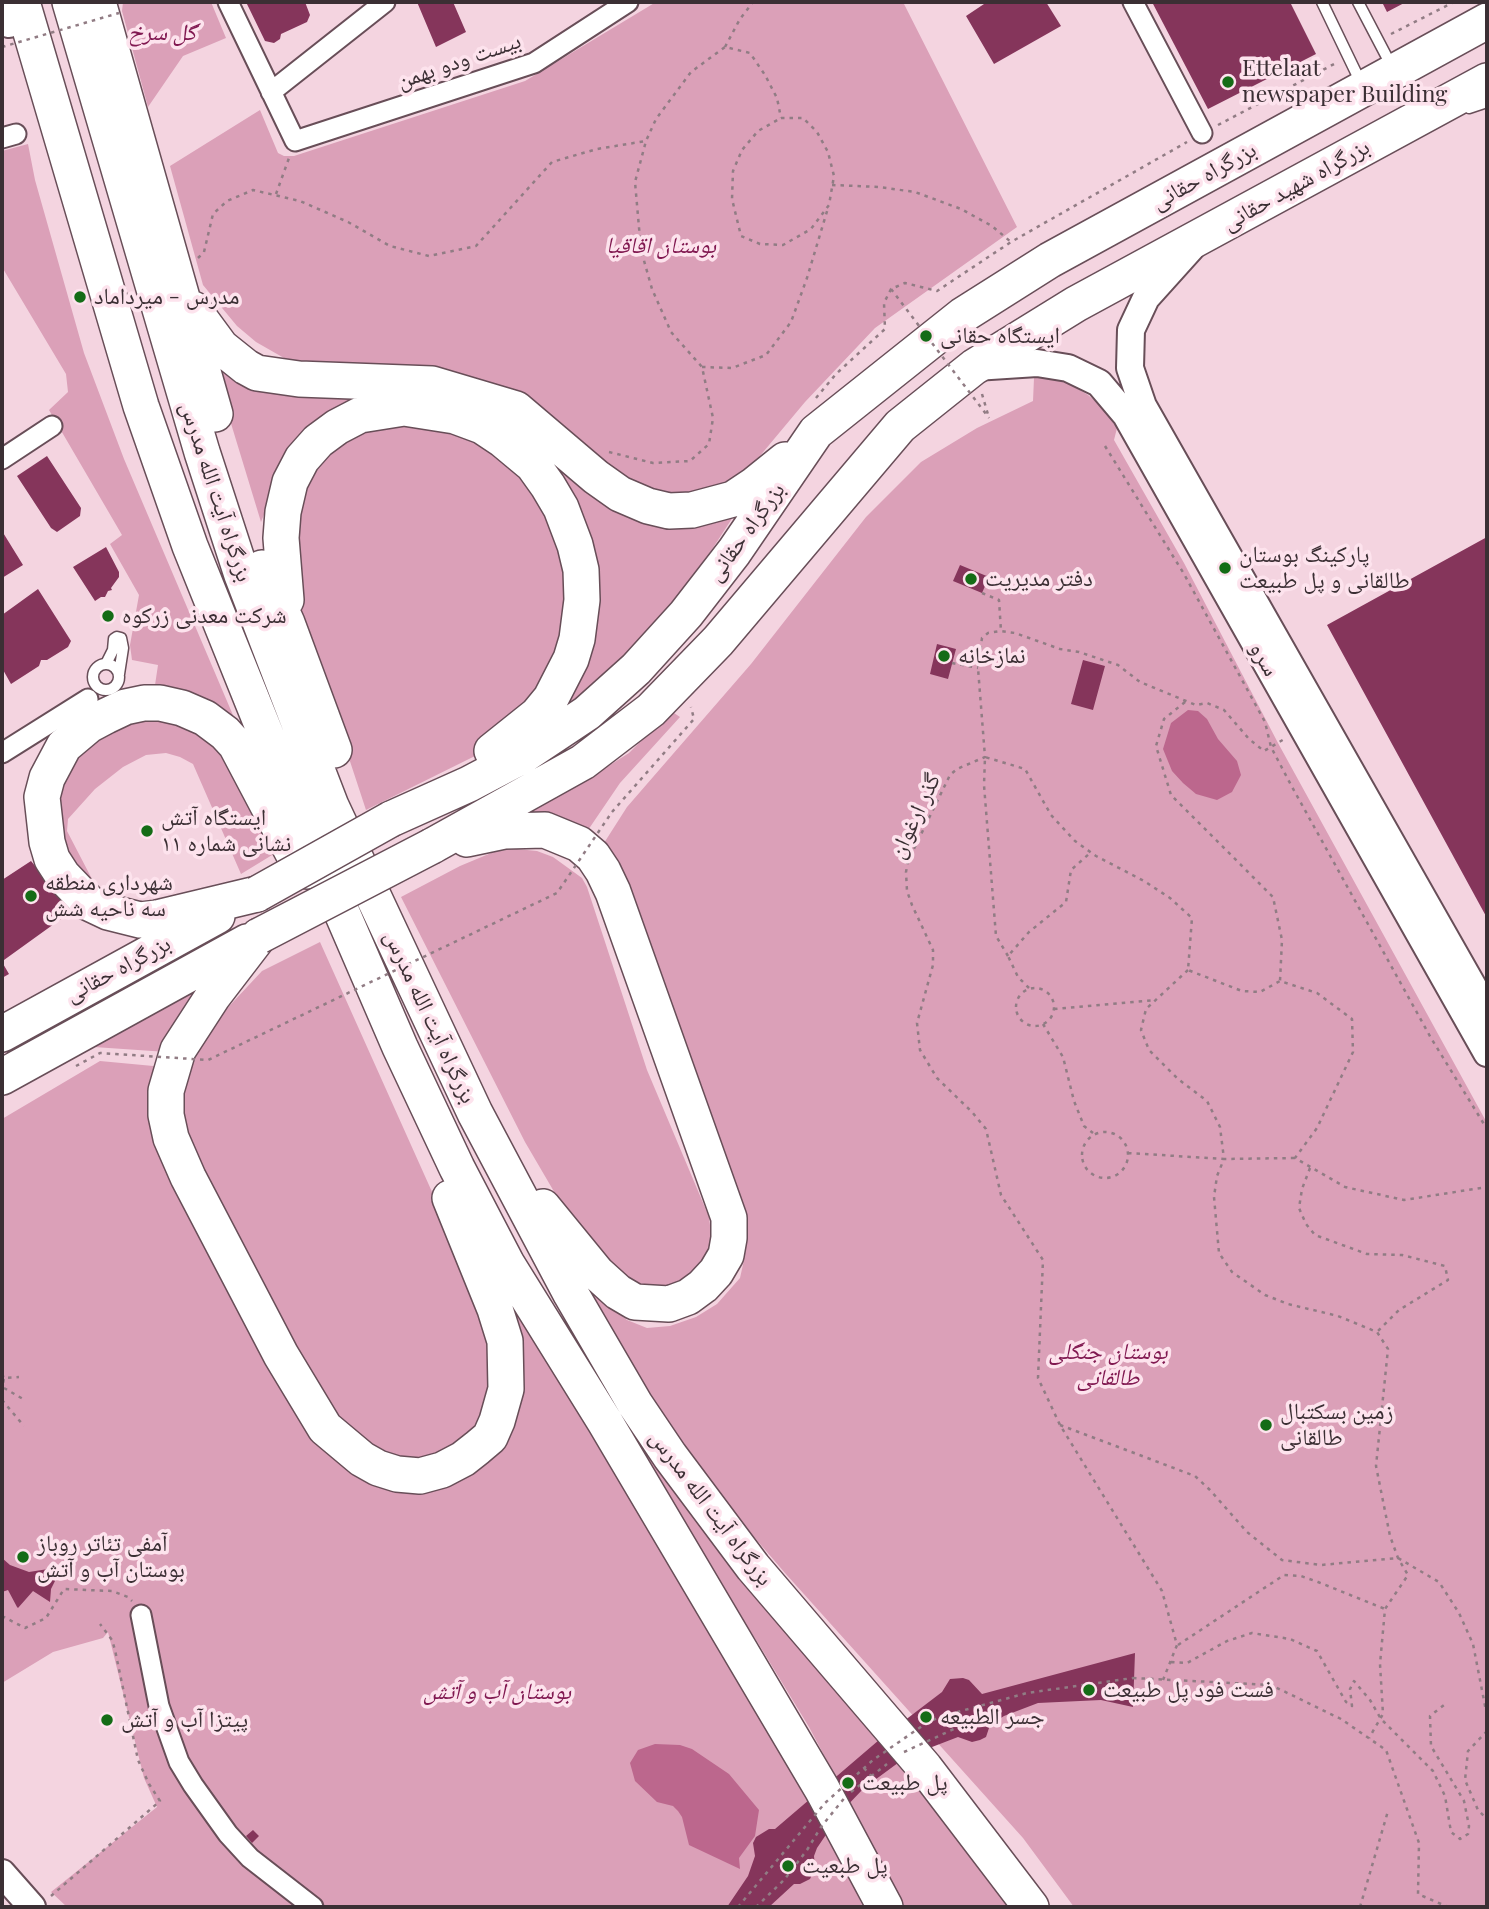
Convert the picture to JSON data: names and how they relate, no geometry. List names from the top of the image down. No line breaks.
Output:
{"streets":{"highway":["بزرگراه حقانی","بزرگراه شهید حقانی","بزرگراه آیت الله مدرس"],"street":["بیست ودو بهمن","سرو"],"path":["گذر ارغوان"]},"crossings":[["بزرگراه حقانی","بزرگراه شهید حقانی"],["بزرگراه حقانی","سرو"],["بزرگراه شهید حقانی","سرو"]],"parks":["گل سرخ","بوستان اقاقیا","بوستان جنگلی طالقانی","بوستان آب و آتش"],"places":["Ettelaat newspaper Building","مدرس - میرداماد","ایستگاه حقانی","پارکینگ بوستان طالقانی و پل طبیعت","دفتر مدیریت","شرکت معدنی زرکوه","نمازخانه","ایستگاه آتش نشانی شماره ۱۱","شهرداری منطقه سه ناحیه شش","زمین بسکتبال طالقانی","آمفی تئاتر روباز بوستان آب و آتش","فست فود پل طبیعت","جسر الطبيعه","پیتزا آب و آتش","پل طبیعت","پل طبعیت"]}
